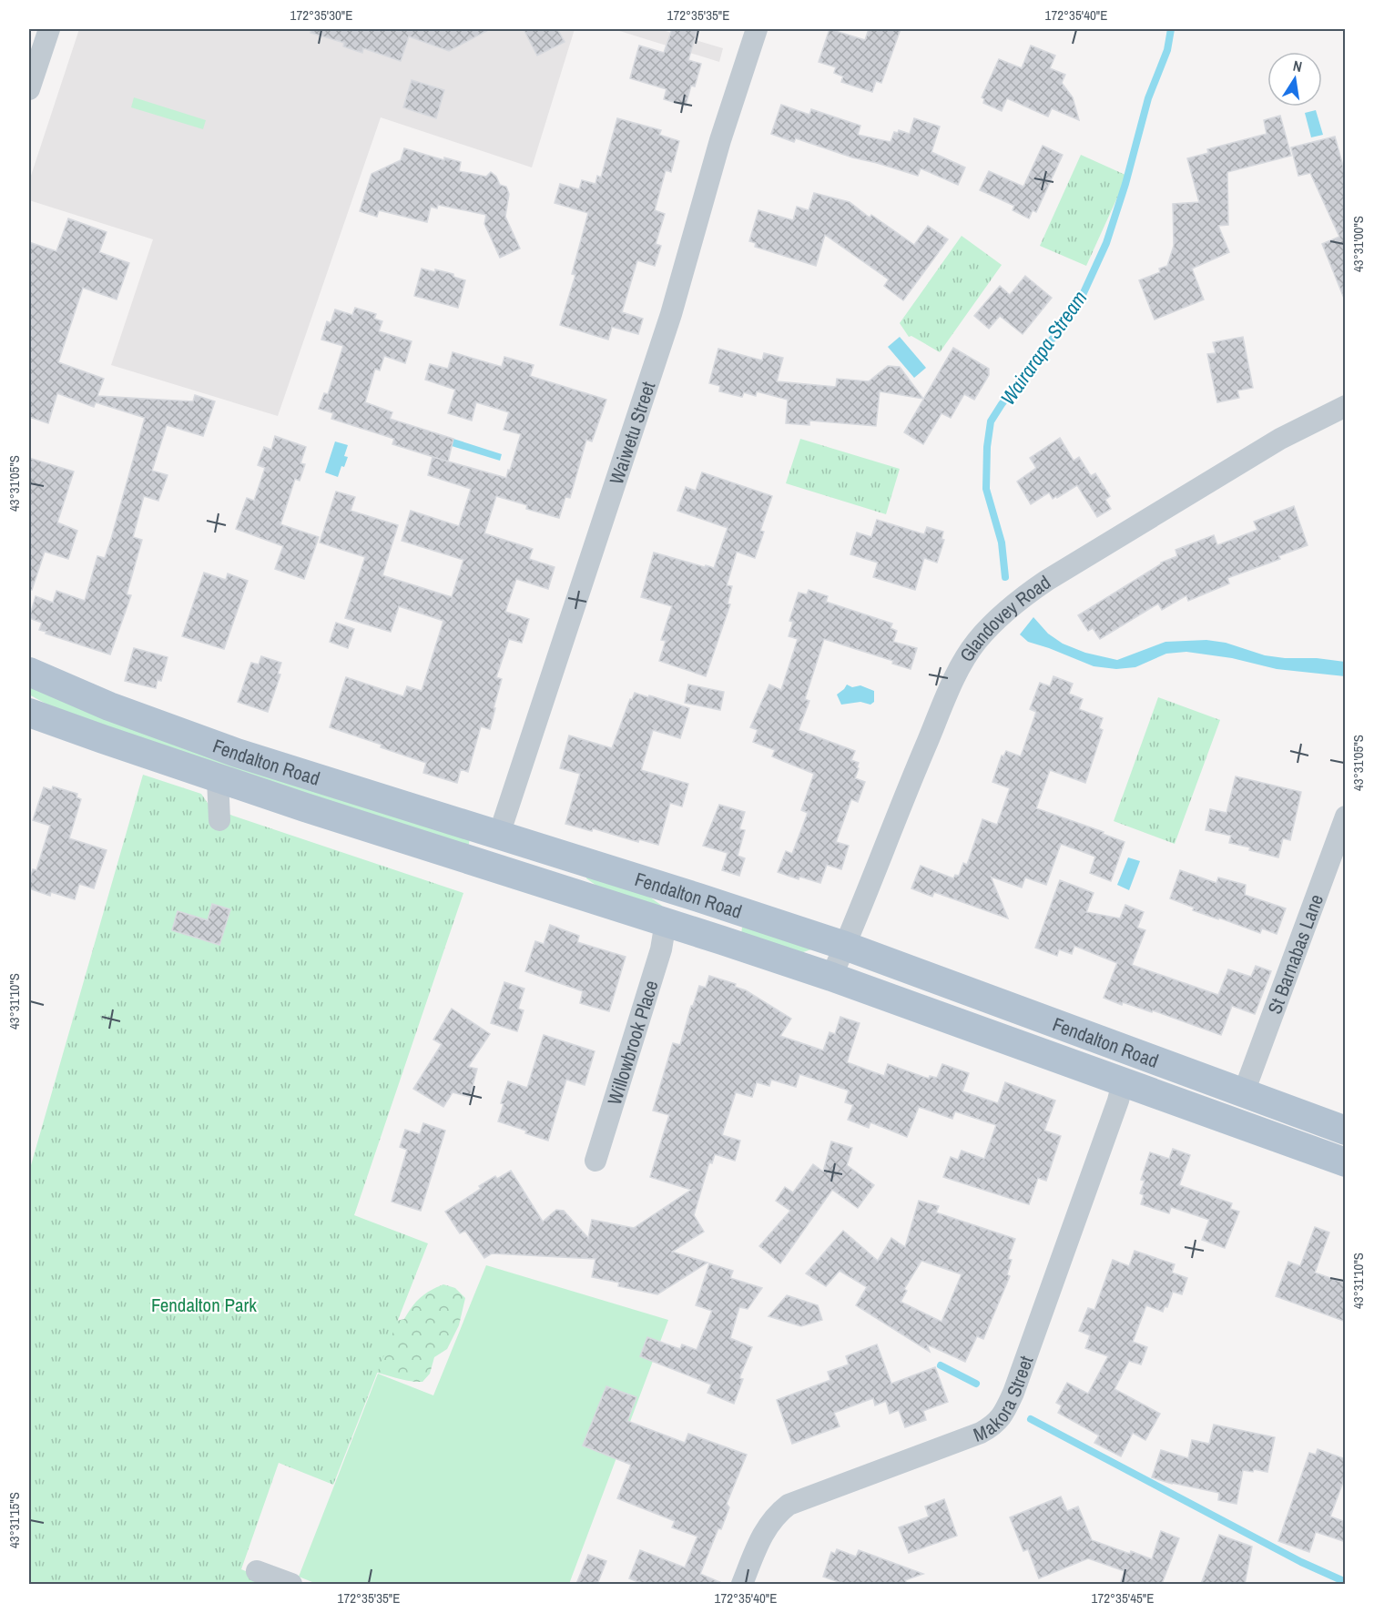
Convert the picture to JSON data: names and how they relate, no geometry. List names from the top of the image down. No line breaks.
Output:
{"streets":{"main road":["Fendalton Road"],"street":["Waiwetu Street","Glandovey Road","St Barnabas Lane","Willowbrook Place","Makora Street"]},"crossings":[["Waiwetu Street","Fendalton Road"],["Glandovey Road","Fendalton Road"],["Fendalton Road","St Barnabas Lane"],["Fendalton Road","Willowbrook Place"],["Fendalton Road","Makora Street"]],"water":["Wairarapa Stream"],"parks":["Fendalton Park"],"north":"top","coordinates":["172°35'30\"E","172°35'35\"E","172°35'40\"E","43°31'00\"S","43°31'05\"S","43°31'10\"S","43°31'15\"S","172°35'45\"E"]}
